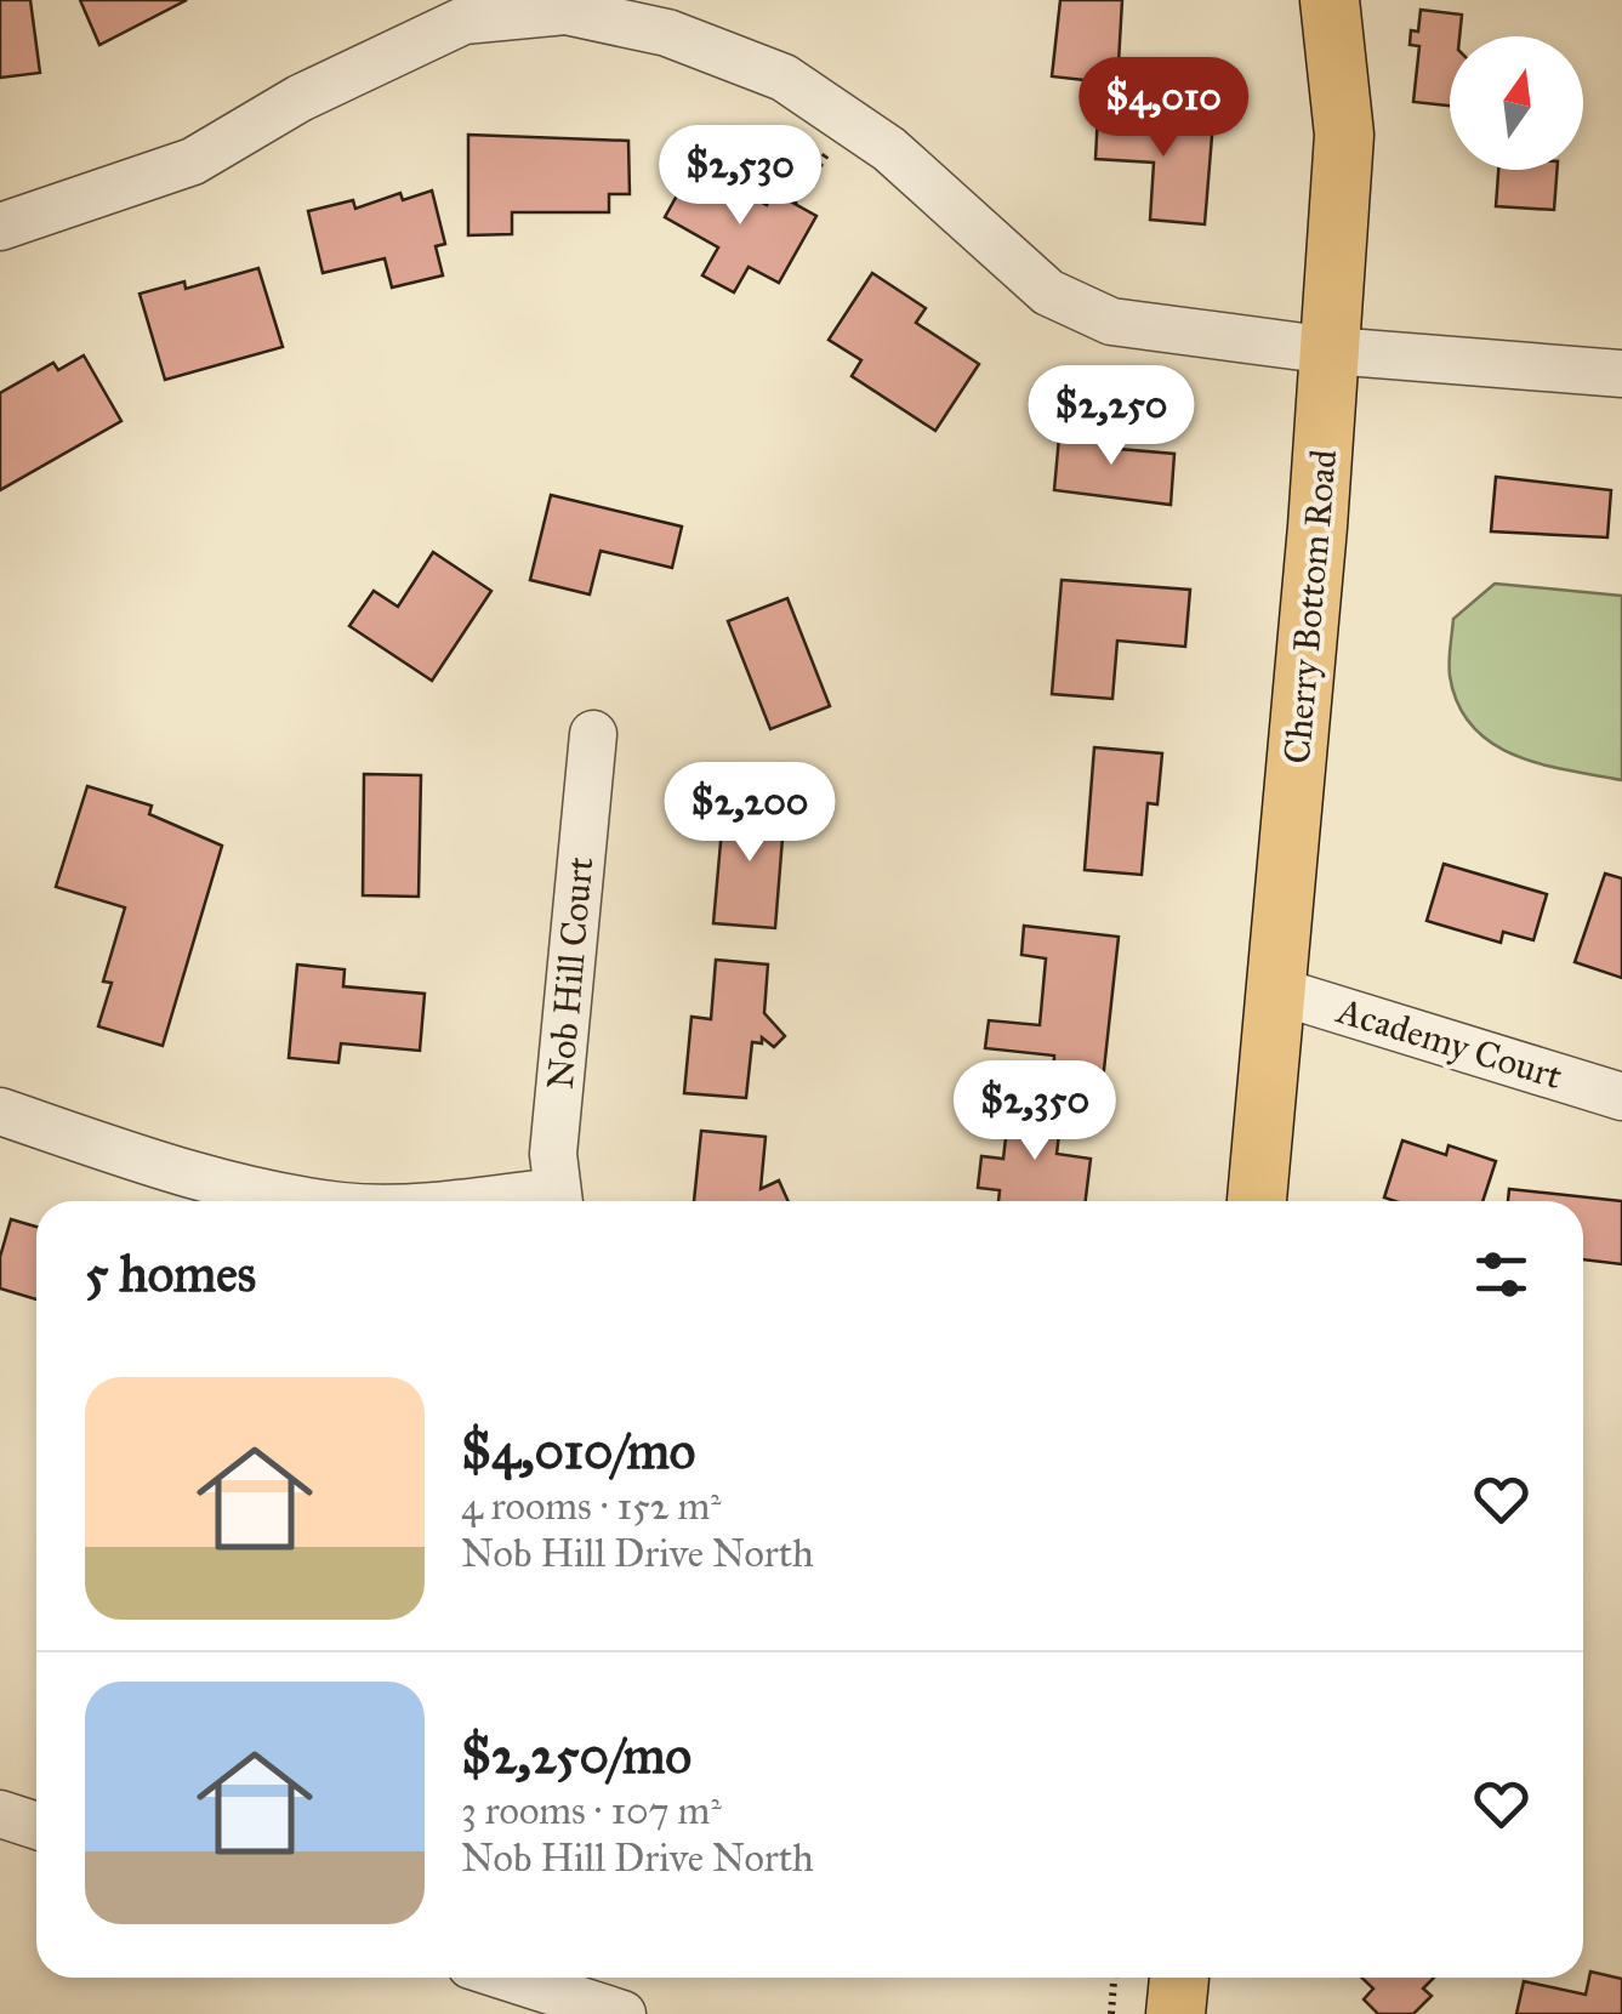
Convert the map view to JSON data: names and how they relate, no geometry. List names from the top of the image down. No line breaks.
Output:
{"streets":{"main road":["Cherry Bottom Road"],"street":["Nob Hill Court","Academy Court"]},"crossings":[["Cherry Bottom Road","Academy Court"]],"north":"top","page":{"price":["$4,010","$2,530","$2,250","$2,200","$2,350"],"heading":"5 homes","list":[{"name":"$4,010/mo","note":"4 rooms · 152 m² · Nob Hill Drive North"},{"name":"$2,250/mo","note":"3 rooms · 107 m² · Nob Hill Drive North"}]}}
